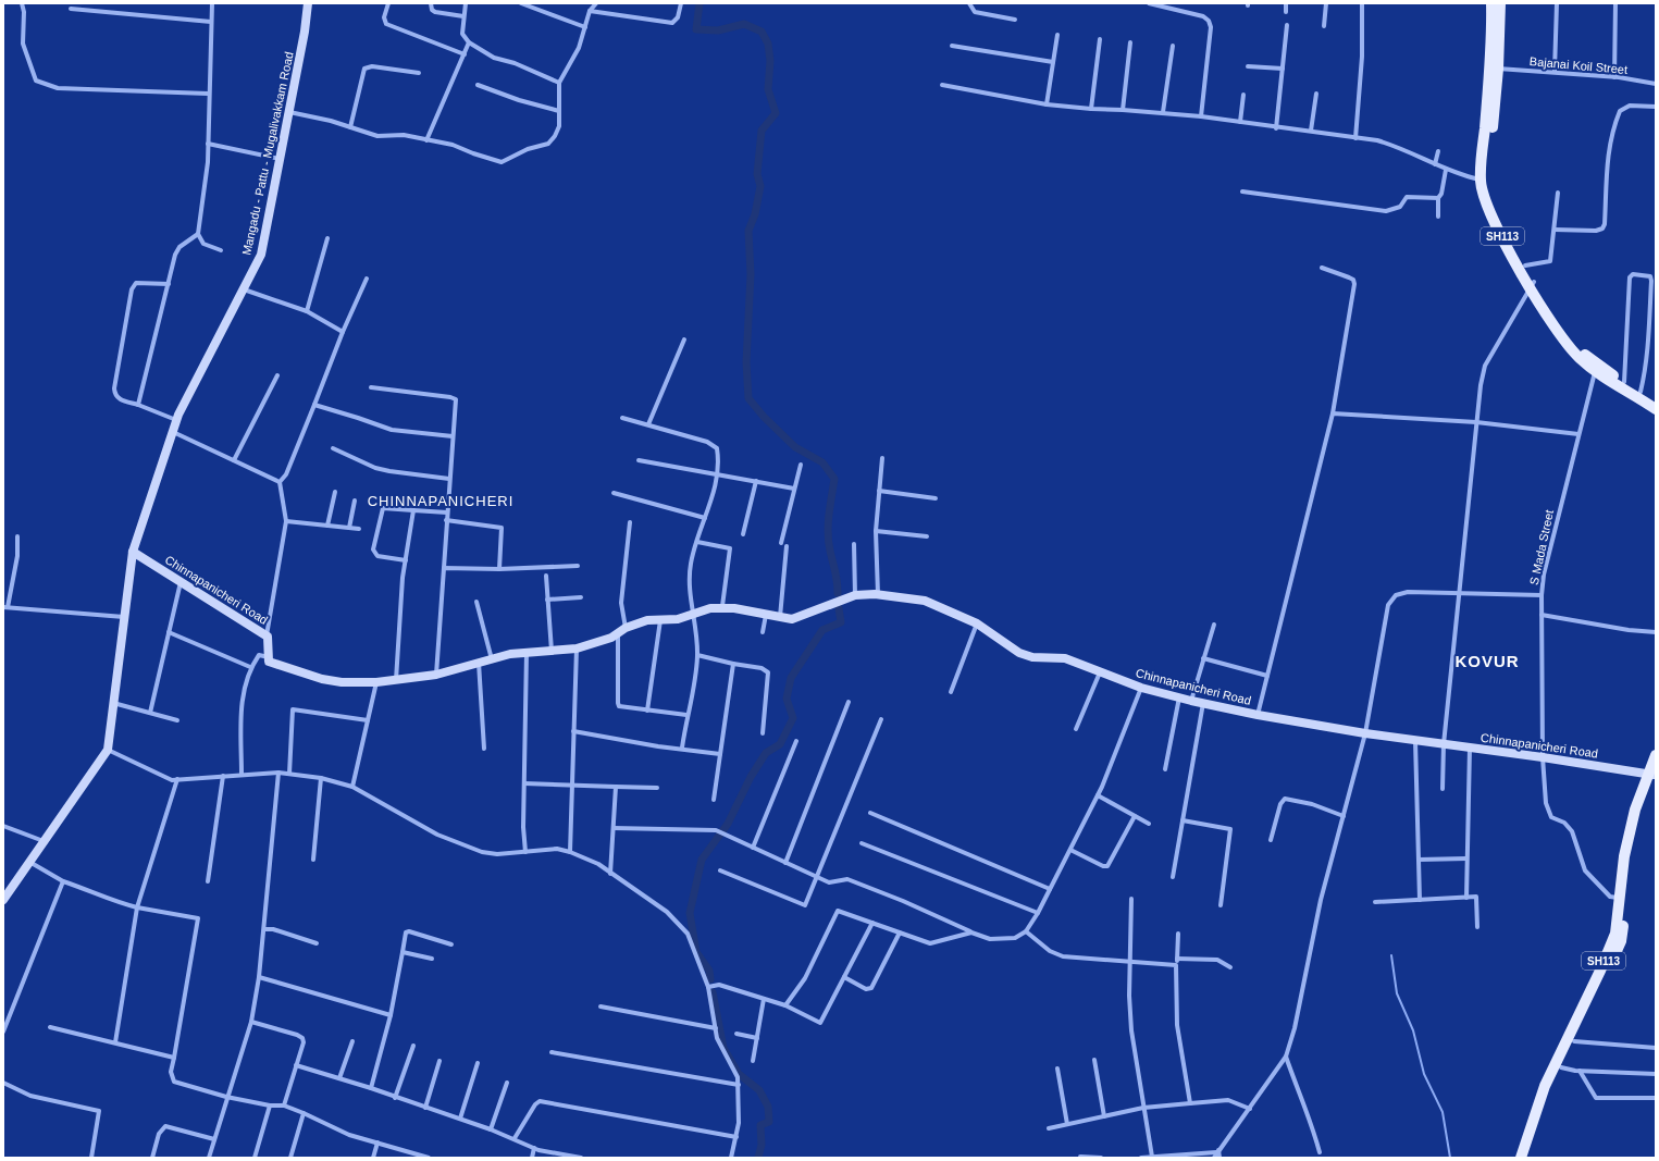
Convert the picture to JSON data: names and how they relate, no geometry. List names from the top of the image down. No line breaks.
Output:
{"streets":{"main road":["SH113"],"street":["Bajanai Koil Street","Mangadu - Pattu - Mugalivakkam Road","S Mada Street","Chinnapanicheri Road"]},"crossings":[["Bajanai Koil Street","SH113"],["Mangadu - Pattu - Mugalivakkam Road","Chinnapanicheri Road"],["SH113","S Mada Street"],["SH113","Chinnapanicheri Road"],["S Mada Street","Chinnapanicheri Road"]],"districts":["CHINNAPANICHERI","KOVUR"]}
